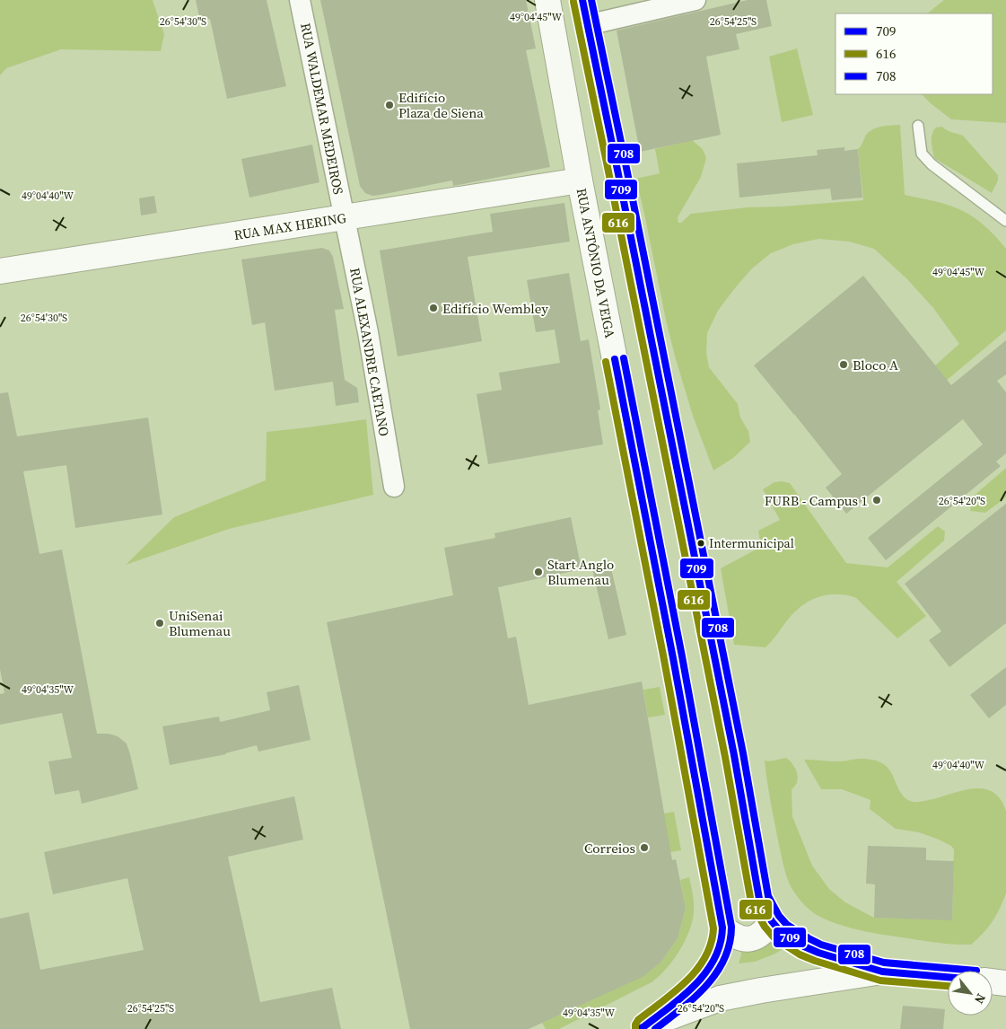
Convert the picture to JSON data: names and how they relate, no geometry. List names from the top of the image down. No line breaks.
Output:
{"streets":{"main road":["RUA MAX HERING","RUA ANTÔNIO DA VEIGA"],"street":["RUA WALDEMAR MEDEIROS","RUA ALEXANDRE CAETANO"]},"crossings":[["RUA WALDEMAR MEDEIROS","RUA MAX HERING"],["RUA WALDEMAR MEDEIROS","RUA ALEXANDRE CAETANO"],["RUA MAX HERING","RUA ANTÔNIO DA VEIGA"],["RUA MAX HERING","RUA ALEXANDRE CAETANO"]],"places":["Edifício Plaza de Siena","Edifício Wembley","Bloco A","FURB - Campus 1","Intermunicipal","Start Anglo Blumenau","UniSenai Blumenau","Correios"],"lines":["transit line 709","transit line 708","transit line 616"],"legend":["709","616","708"],"north":"bottom right","coordinates":["49°04'45\"W","26°54'30\"S","26°54'25\"S","49°04'40\"W","26°54'20\"S","49°04'35\"W"]}
